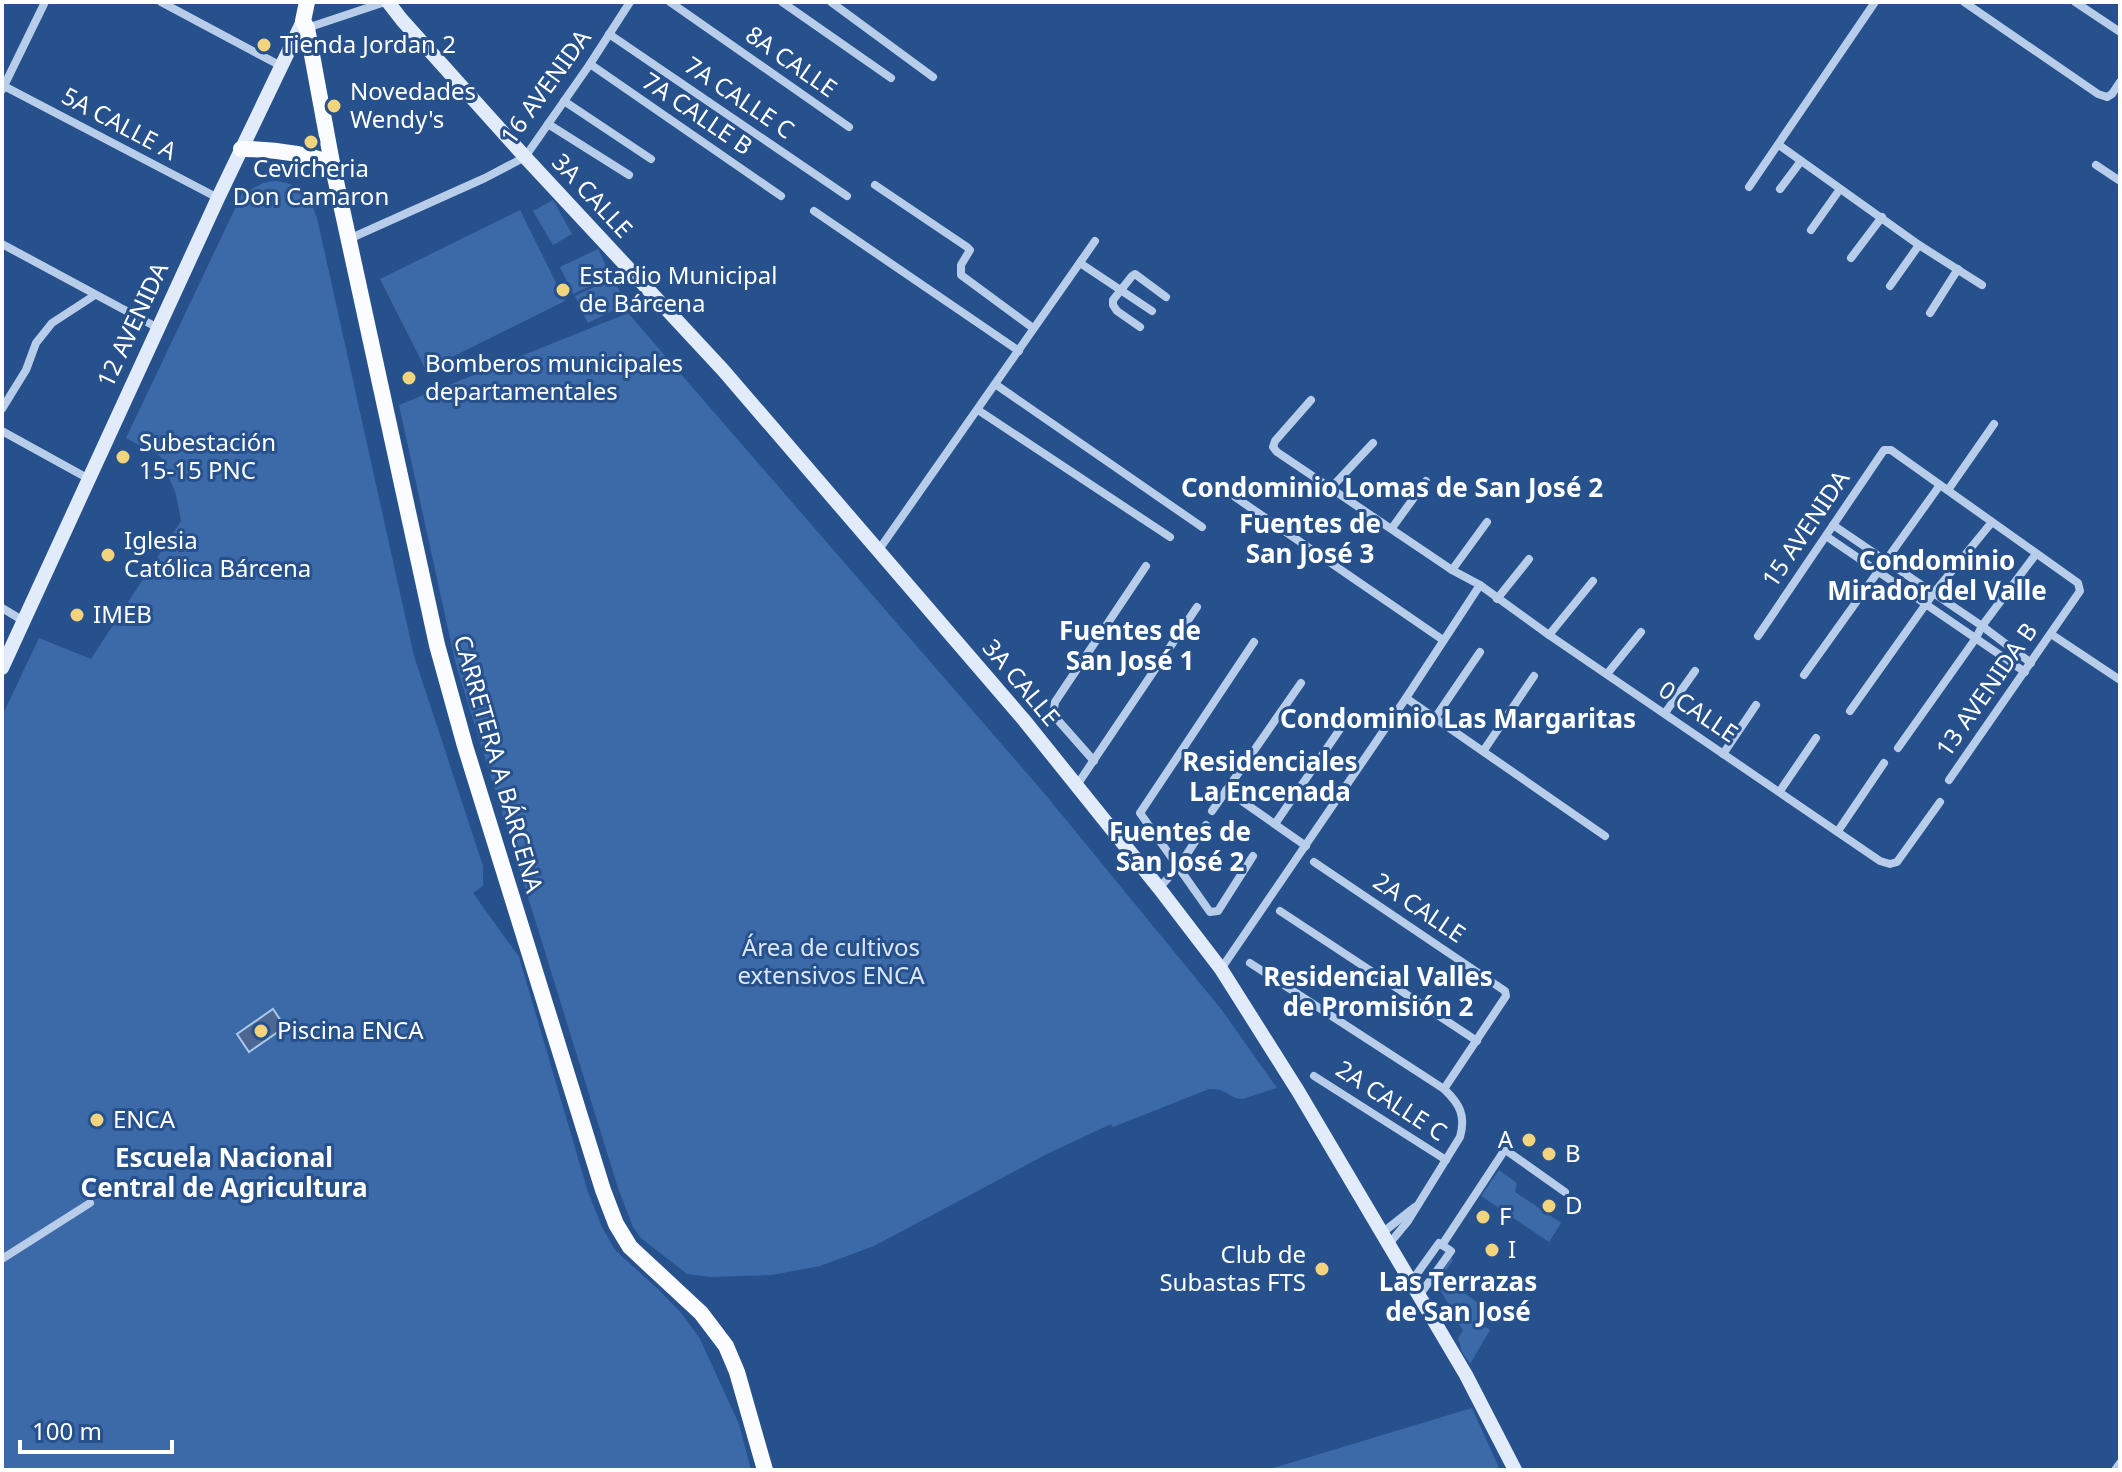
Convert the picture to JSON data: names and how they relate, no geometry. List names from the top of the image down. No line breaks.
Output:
{"streets":{"main road":["3A CALLE","12 AVENIDA","CARRETERA A BÁRCENA"],"street":["8A CALLE","16 AVENIDA","7A CALLE C","7A CALLE B","5A CALLE A","15 AVENIDA","13 AVENIDA B","0 CALLE","2A CALLE","2A CALLE C"]},"crossings":[["16 AVENIDA","7A CALLE C"],["16 AVENIDA","7A CALLE B"],["16 AVENIDA","3A CALLE"],["16 AVENIDA","CARRETERA A BÁRCENA"],["5A CALLE A","12 AVENIDA"],["12 AVENIDA","CARRETERA A BÁRCENA"]],"districts":["Condominio Lomas de San José 2","Fuentes de San José 3","Condominio Mirador del Valle","Fuentes de San José 1","Condominio Las Margaritas","Residenciales La Encenada","Fuentes de San José 2","Residencial Valles de Promisión 2","Escuela Nacional Central de Agricultura","Las Terrazas de San José"],"parks":["Área de cultivos extensivos ENCA"],"places":["Tienda Jordan 2","Novedades Wendy's","Cevicheria Don Camaron","Estadio Municipal de Bárcena","Bomberos municipales departamentales","Subestación 15-15 PNC","Iglesia Católica Bárcena","IMEB","Piscina ENCA","ENCA","A","B","D","F","I","Club de Subastas FTS"],"scale_bar":"100 m"}
